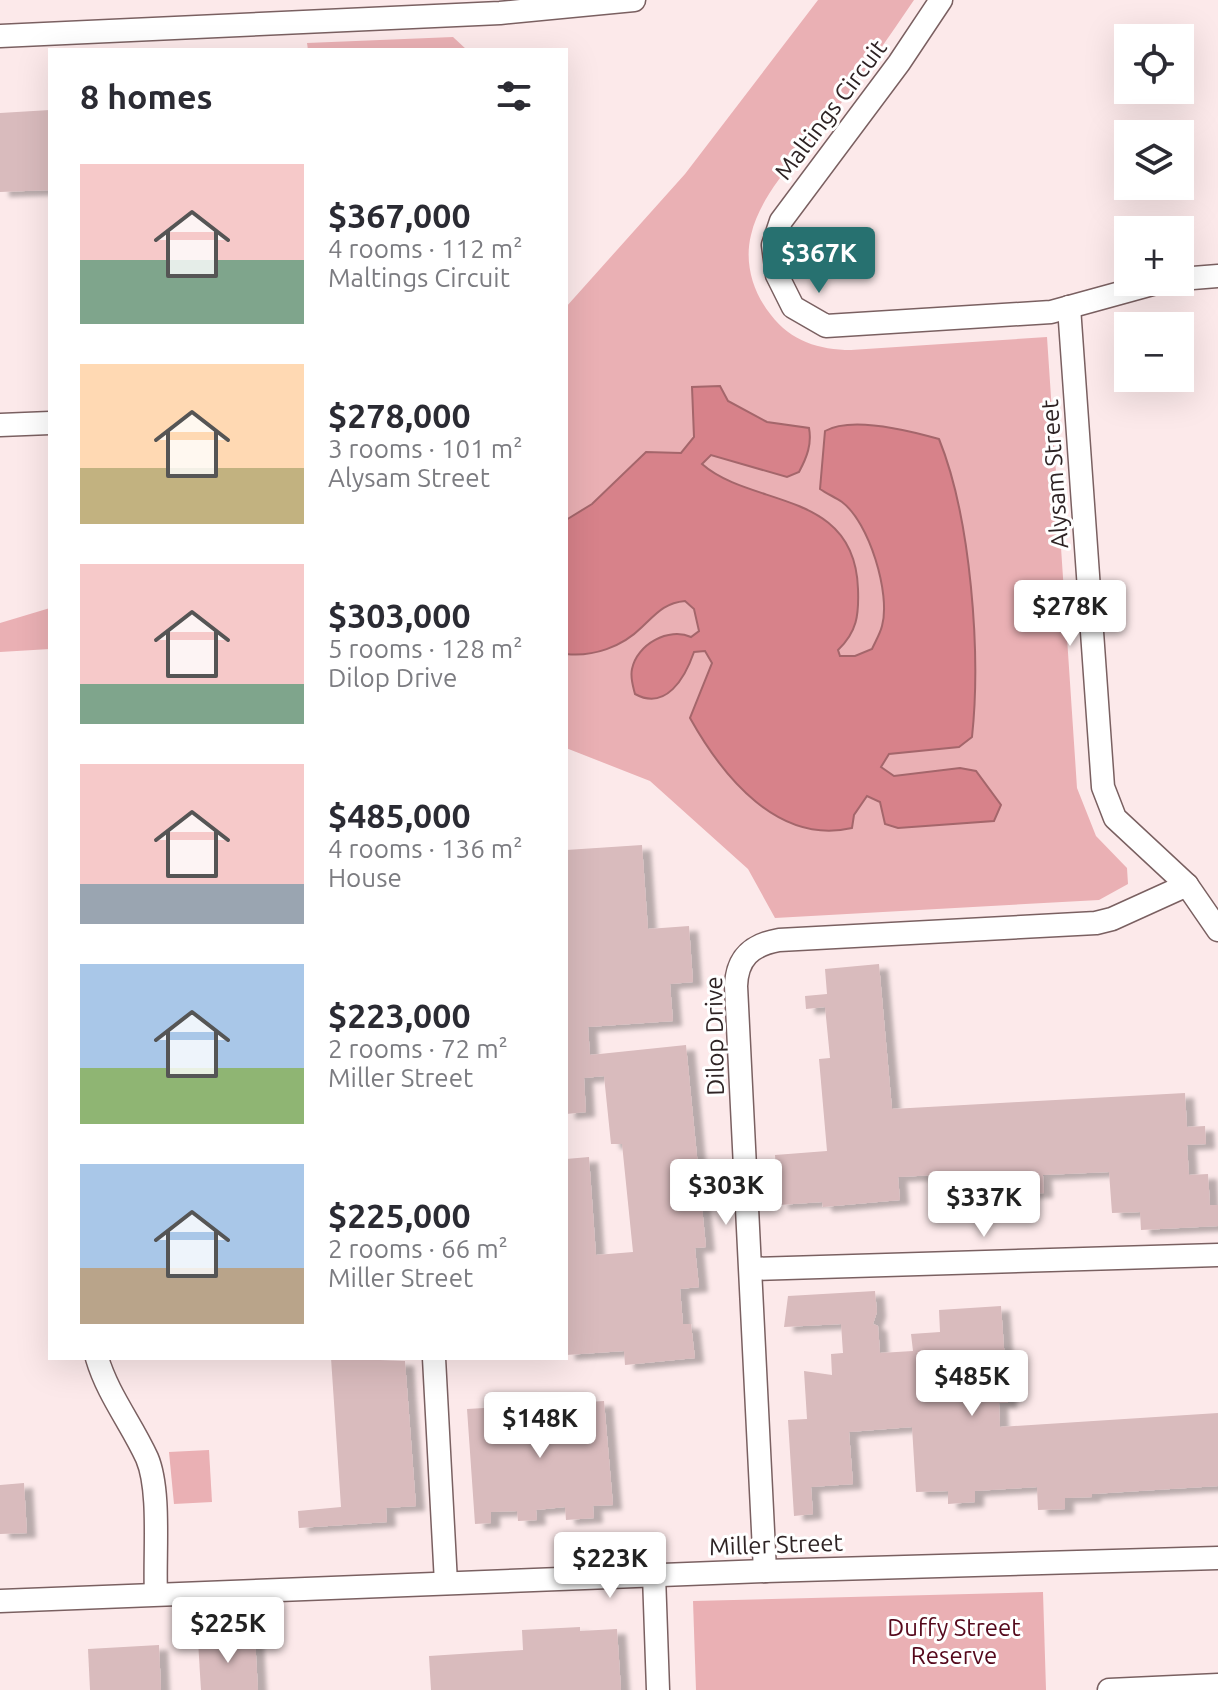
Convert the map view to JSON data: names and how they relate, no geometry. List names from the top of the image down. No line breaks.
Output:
{"streets":{"street":["Maltings Circuit","Alysam Street","Dilop Drive","Miller Street"]},"crossings":[["Maltings Circuit","Alysam Street"],["Alysam Street","Dilop Drive"],["Dilop Drive","Miller Street"]],"parks":["Duffy Street Reserve"],"page":{"map_buttons":["+","−"],"heading":"8 homes","list":[{"name":"$367,000","note":"4 rooms · 112 m² · Maltings Circuit"},{"name":"$278,000","note":"3 rooms · 101 m² · Alysam Street"},{"name":"$303,000","note":"5 rooms · 128 m² · Dilop Drive"},{"name":"$485,000","note":"4 rooms · 136 m² · House"},{"name":"$223,000","note":"2 rooms · 72 m² · Miller Street"},{"name":"$225,000","note":"2 rooms · 66 m² · Miller Street"}],"price":["$367K","$278K","$303K","$337K","$485K","$148K","$223K","$225K"]}}
